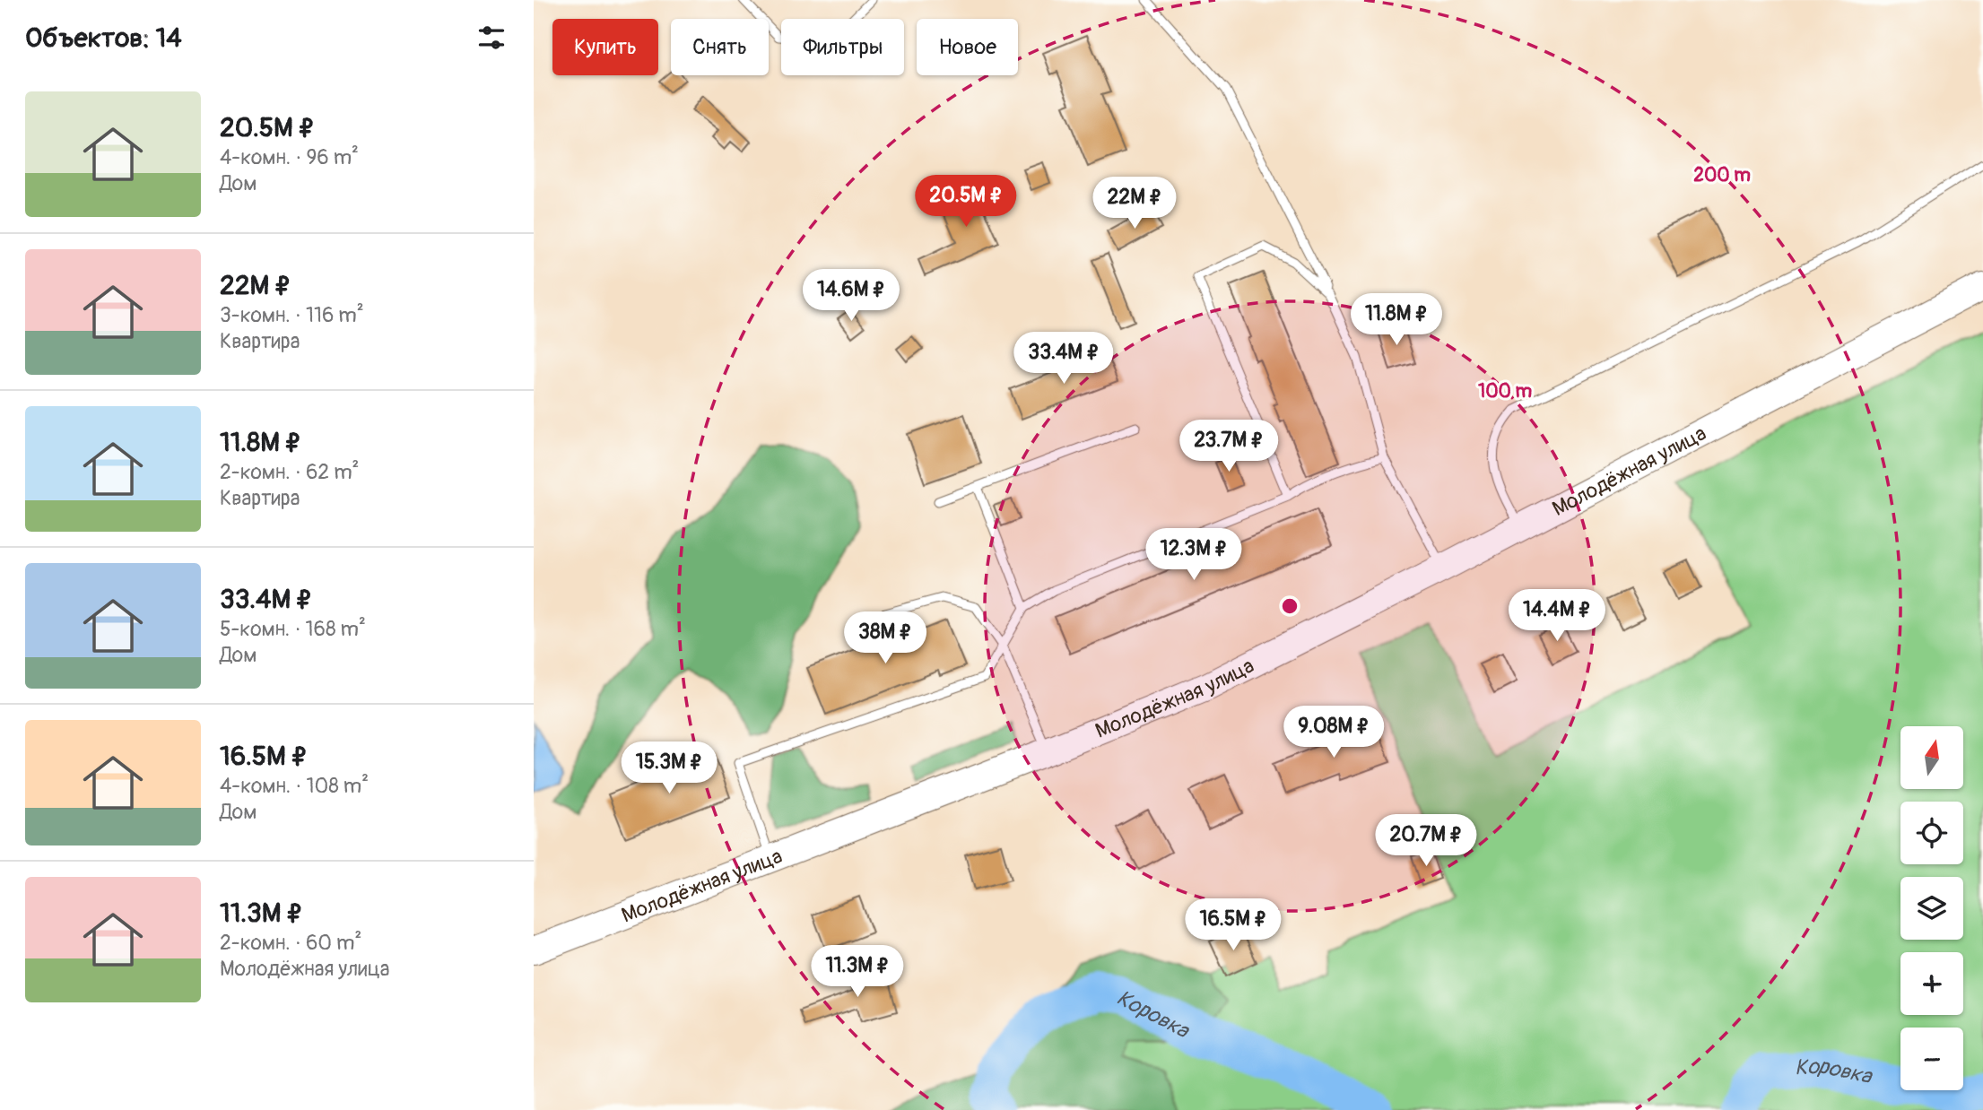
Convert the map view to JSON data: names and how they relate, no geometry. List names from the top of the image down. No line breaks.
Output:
{"streets":{"main road":["Молодёжная улица"]},"water":["Коровка"],"north":"top","page":{"heading":"Объектов: 14","chip":["Купить","Снять","Фильтры","Новое"],"list":[{"name":"20.5M ₽","note":"4-комн. · 96 m² · Дом"},{"name":"22M ₽","note":"3-комн. · 116 m² · Квартира"},{"name":"11.8M ₽","note":"2-комн. · 62 m² · Квартира"},{"name":"33.4M ₽","note":"5-комн. · 168 m² · Дом"},{"name":"16.5M ₽","note":"4-комн. · 108 m² · Дом"},{"name":"11.3M ₽","note":"2-комн. · 60 m² · Молодёжная улица"}],"price":["20.5M ₽","22M ₽","14.6M ₽","11.8M ₽","33.4M ₽","23.7M ₽","12.3M ₽","14.4M ₽","38M ₽","9.08M ₽","15.3M ₽","20.7M ₽","16.5M ₽","11.3M ₽"],"map_buttons":["+","−"]},"rings":["200 m","100 m"]}
